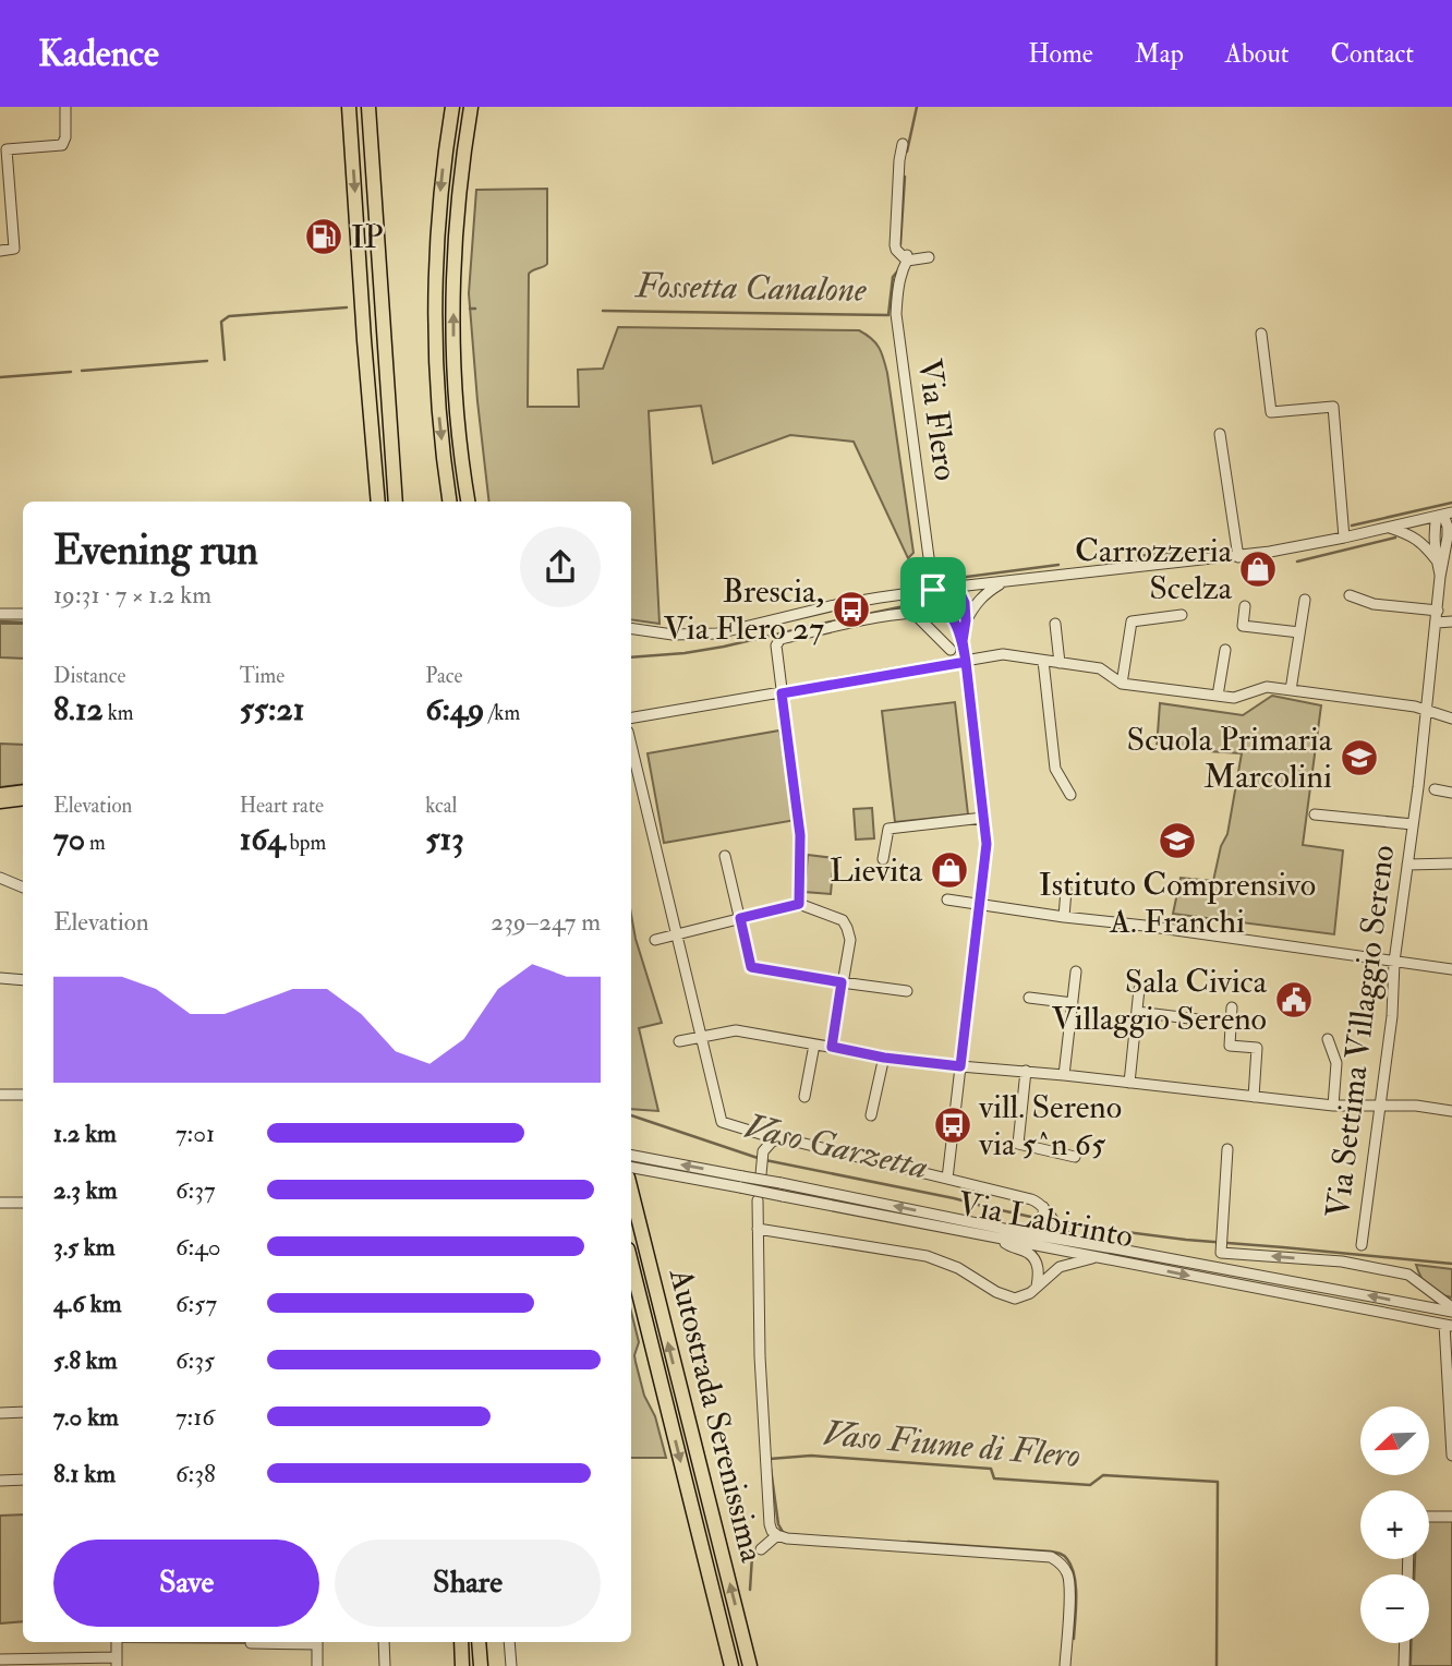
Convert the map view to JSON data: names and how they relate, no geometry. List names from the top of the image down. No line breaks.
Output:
{"streets":{"highway":["Autostrada Serenissima"],"street":["Via Flero","Via Settima Villaggio Sereno","Via Labirinto"]},"water":["Fossetta Canalone","Vaso Garzetta","Vaso Fiume di Flero"],"places":{"fuel station":["IP"],"shop":["Carrozzeria Scelza","Lievita"],"bus stop":["Brescia, Via Flero 27","vill. Sereno via 5^n 65"],"school or university":["Scuola Primaria Marcolini","Istituto Comprensivo A. Franchi"],"public building":["Sala Civica Villaggio Sereno"]},"north":"bottom left","page":{"header":"Kadence","nav":["Home","Map","About","Contact"],"heading":["Evening run","19:31 · 7 × 1.2 km"],"stats":[["Distance","8.12 km"],["Time","55:21"],["Pace","6:49 /km"],["Elevation","70 m"],["Heart rate","164 bpm"],["kcal","513"]],"chart":["Elevation","239–247 m"],"list":[{"name":"1.2 km","note":"7:01"},{"name":"2.3 km","note":"6:37"},{"name":"3.5 km","note":"6:40"},{"name":"4.6 km","note":"6:57"},{"name":"5.8 km","note":"6:35"},{"name":"7.0 km","note":"7:16"},{"name":"8.1 km","note":"6:38"}],"map_buttons":["+","−"],"buttons":["Save","Share"]}}
